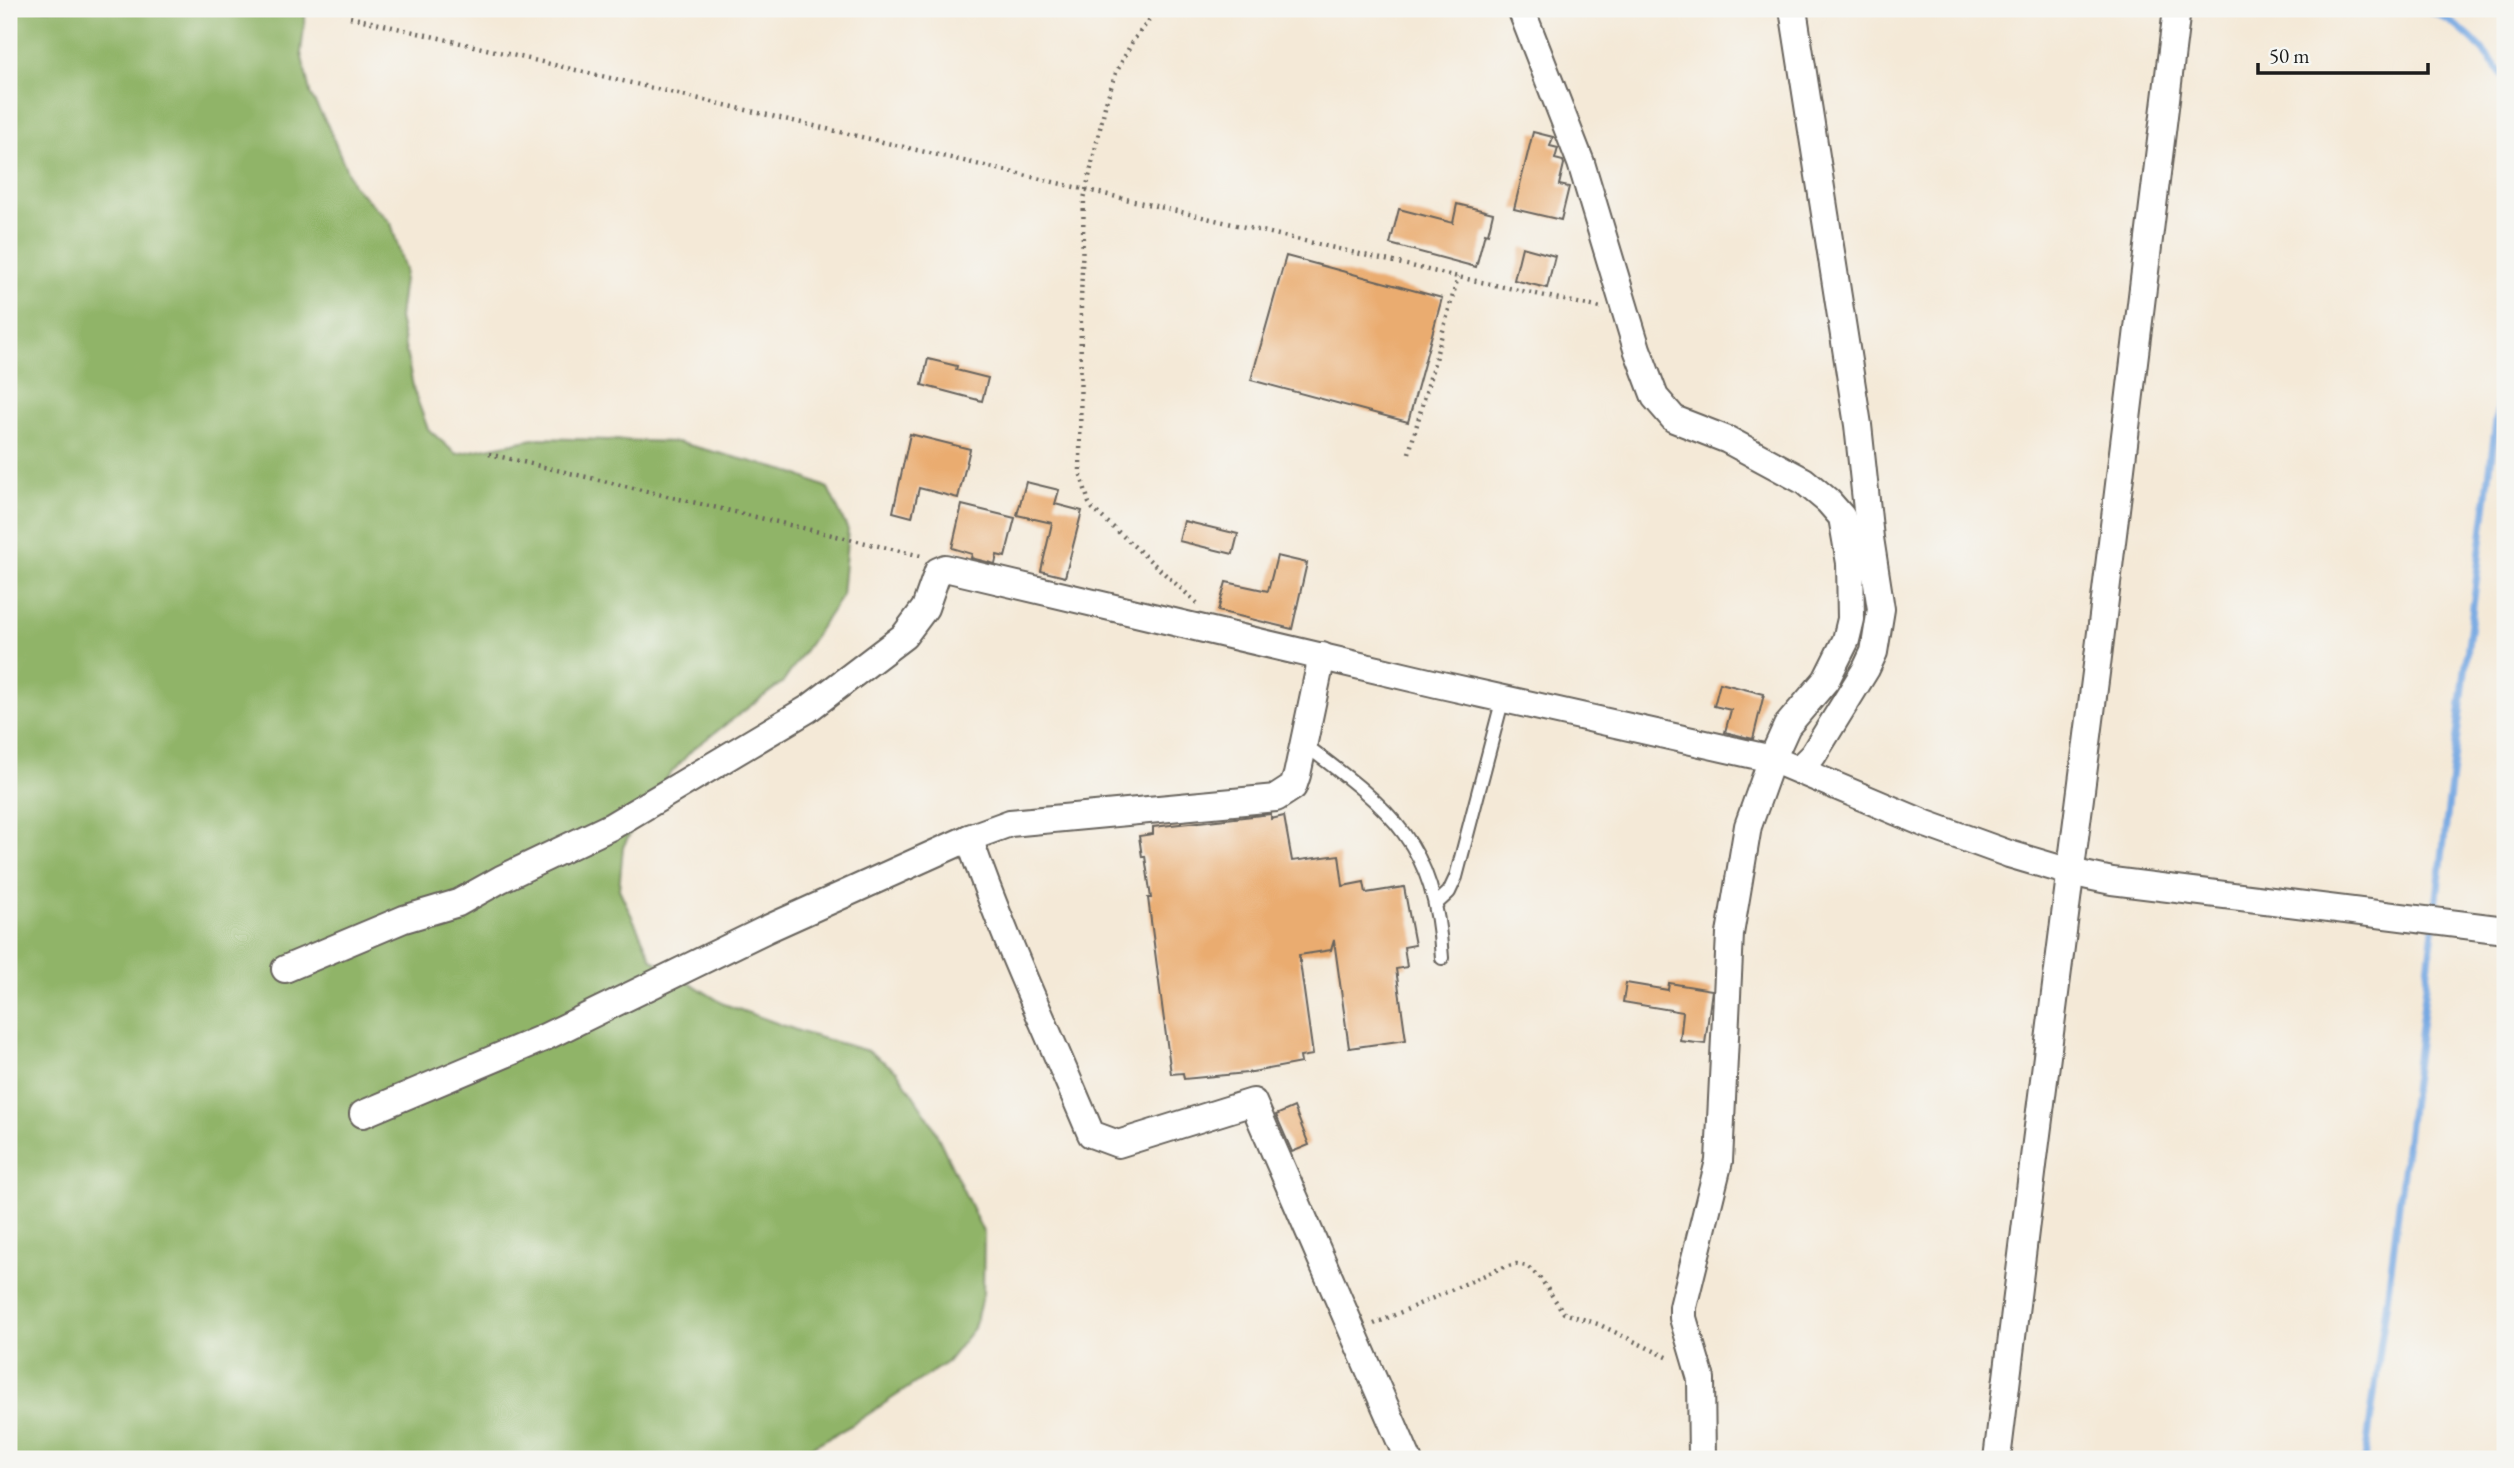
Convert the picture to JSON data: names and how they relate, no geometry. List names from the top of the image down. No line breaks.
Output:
{"scale_bar":"50 m"}
